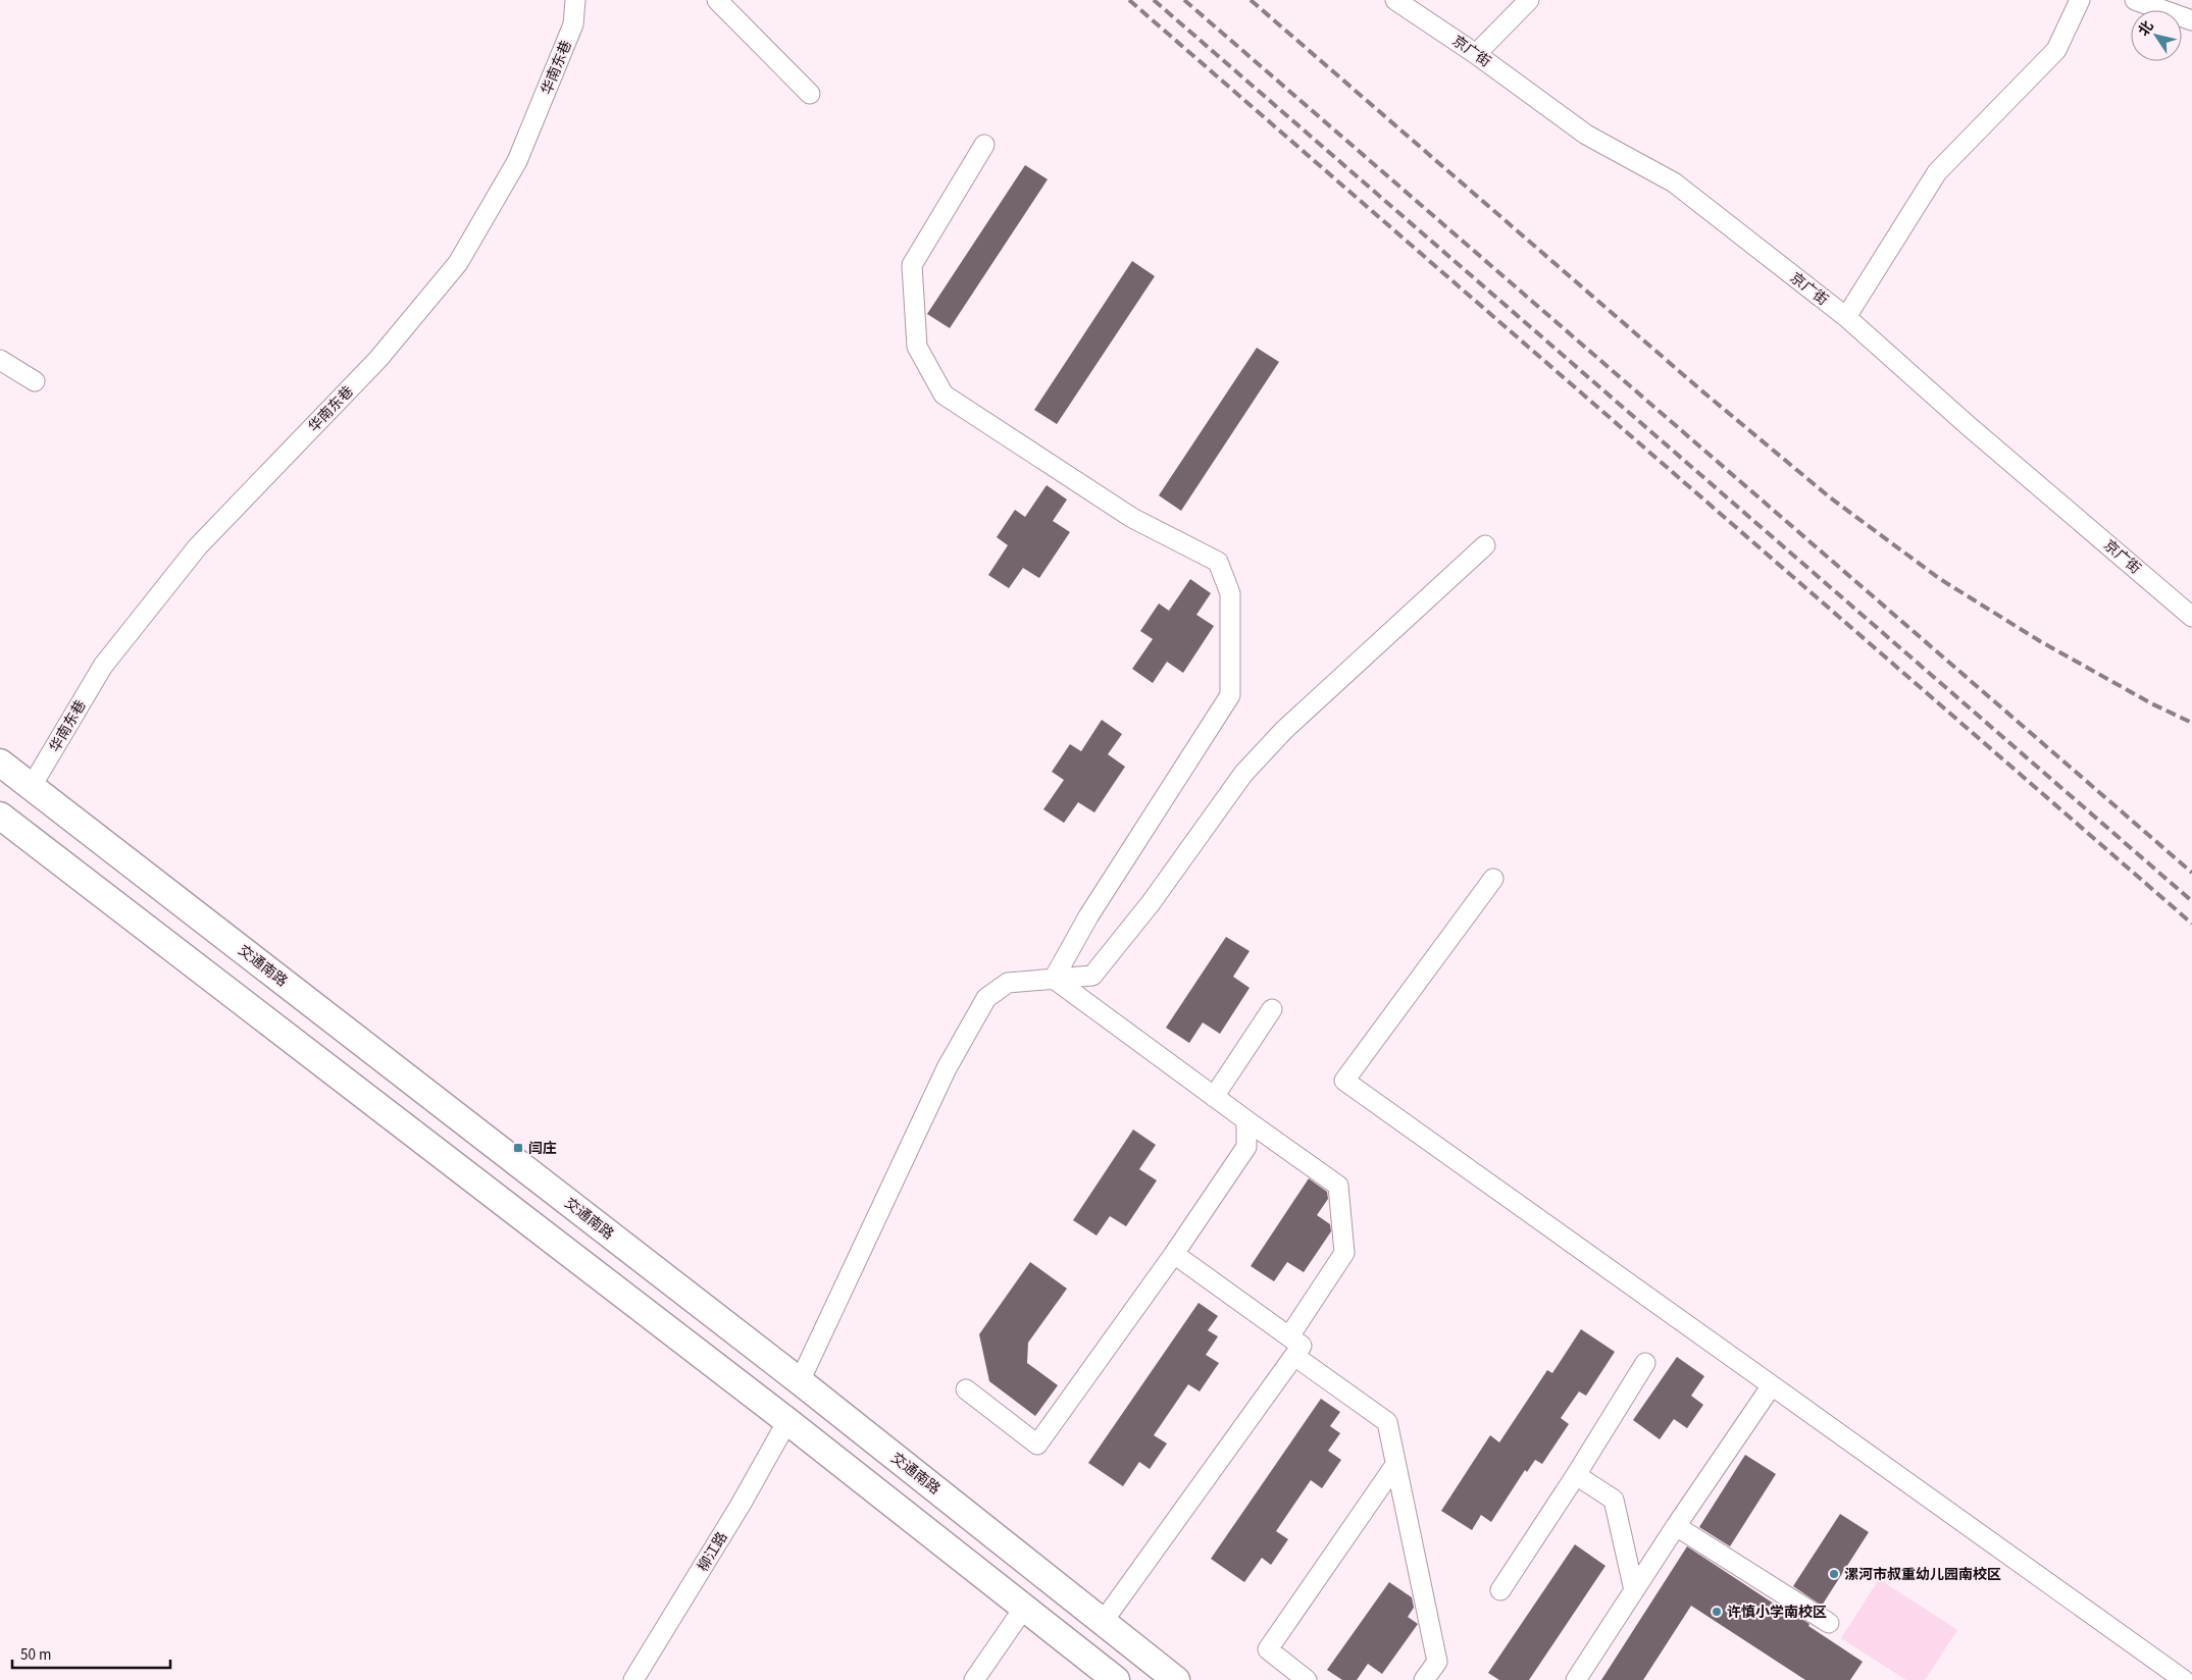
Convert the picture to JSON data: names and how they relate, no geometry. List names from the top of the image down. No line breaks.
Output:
{"streets":{"main road":["交通南路"],"street":["京广街","华南东巷","柳江路"]},"crossings":[["华南东巷","交通南路"]],"places":{"transit":["闫庄"],"other":["漯河市叔重幼儿园南校区","许慎小学南校区"]},"scale_bar":"50 m","north":"top left"}
